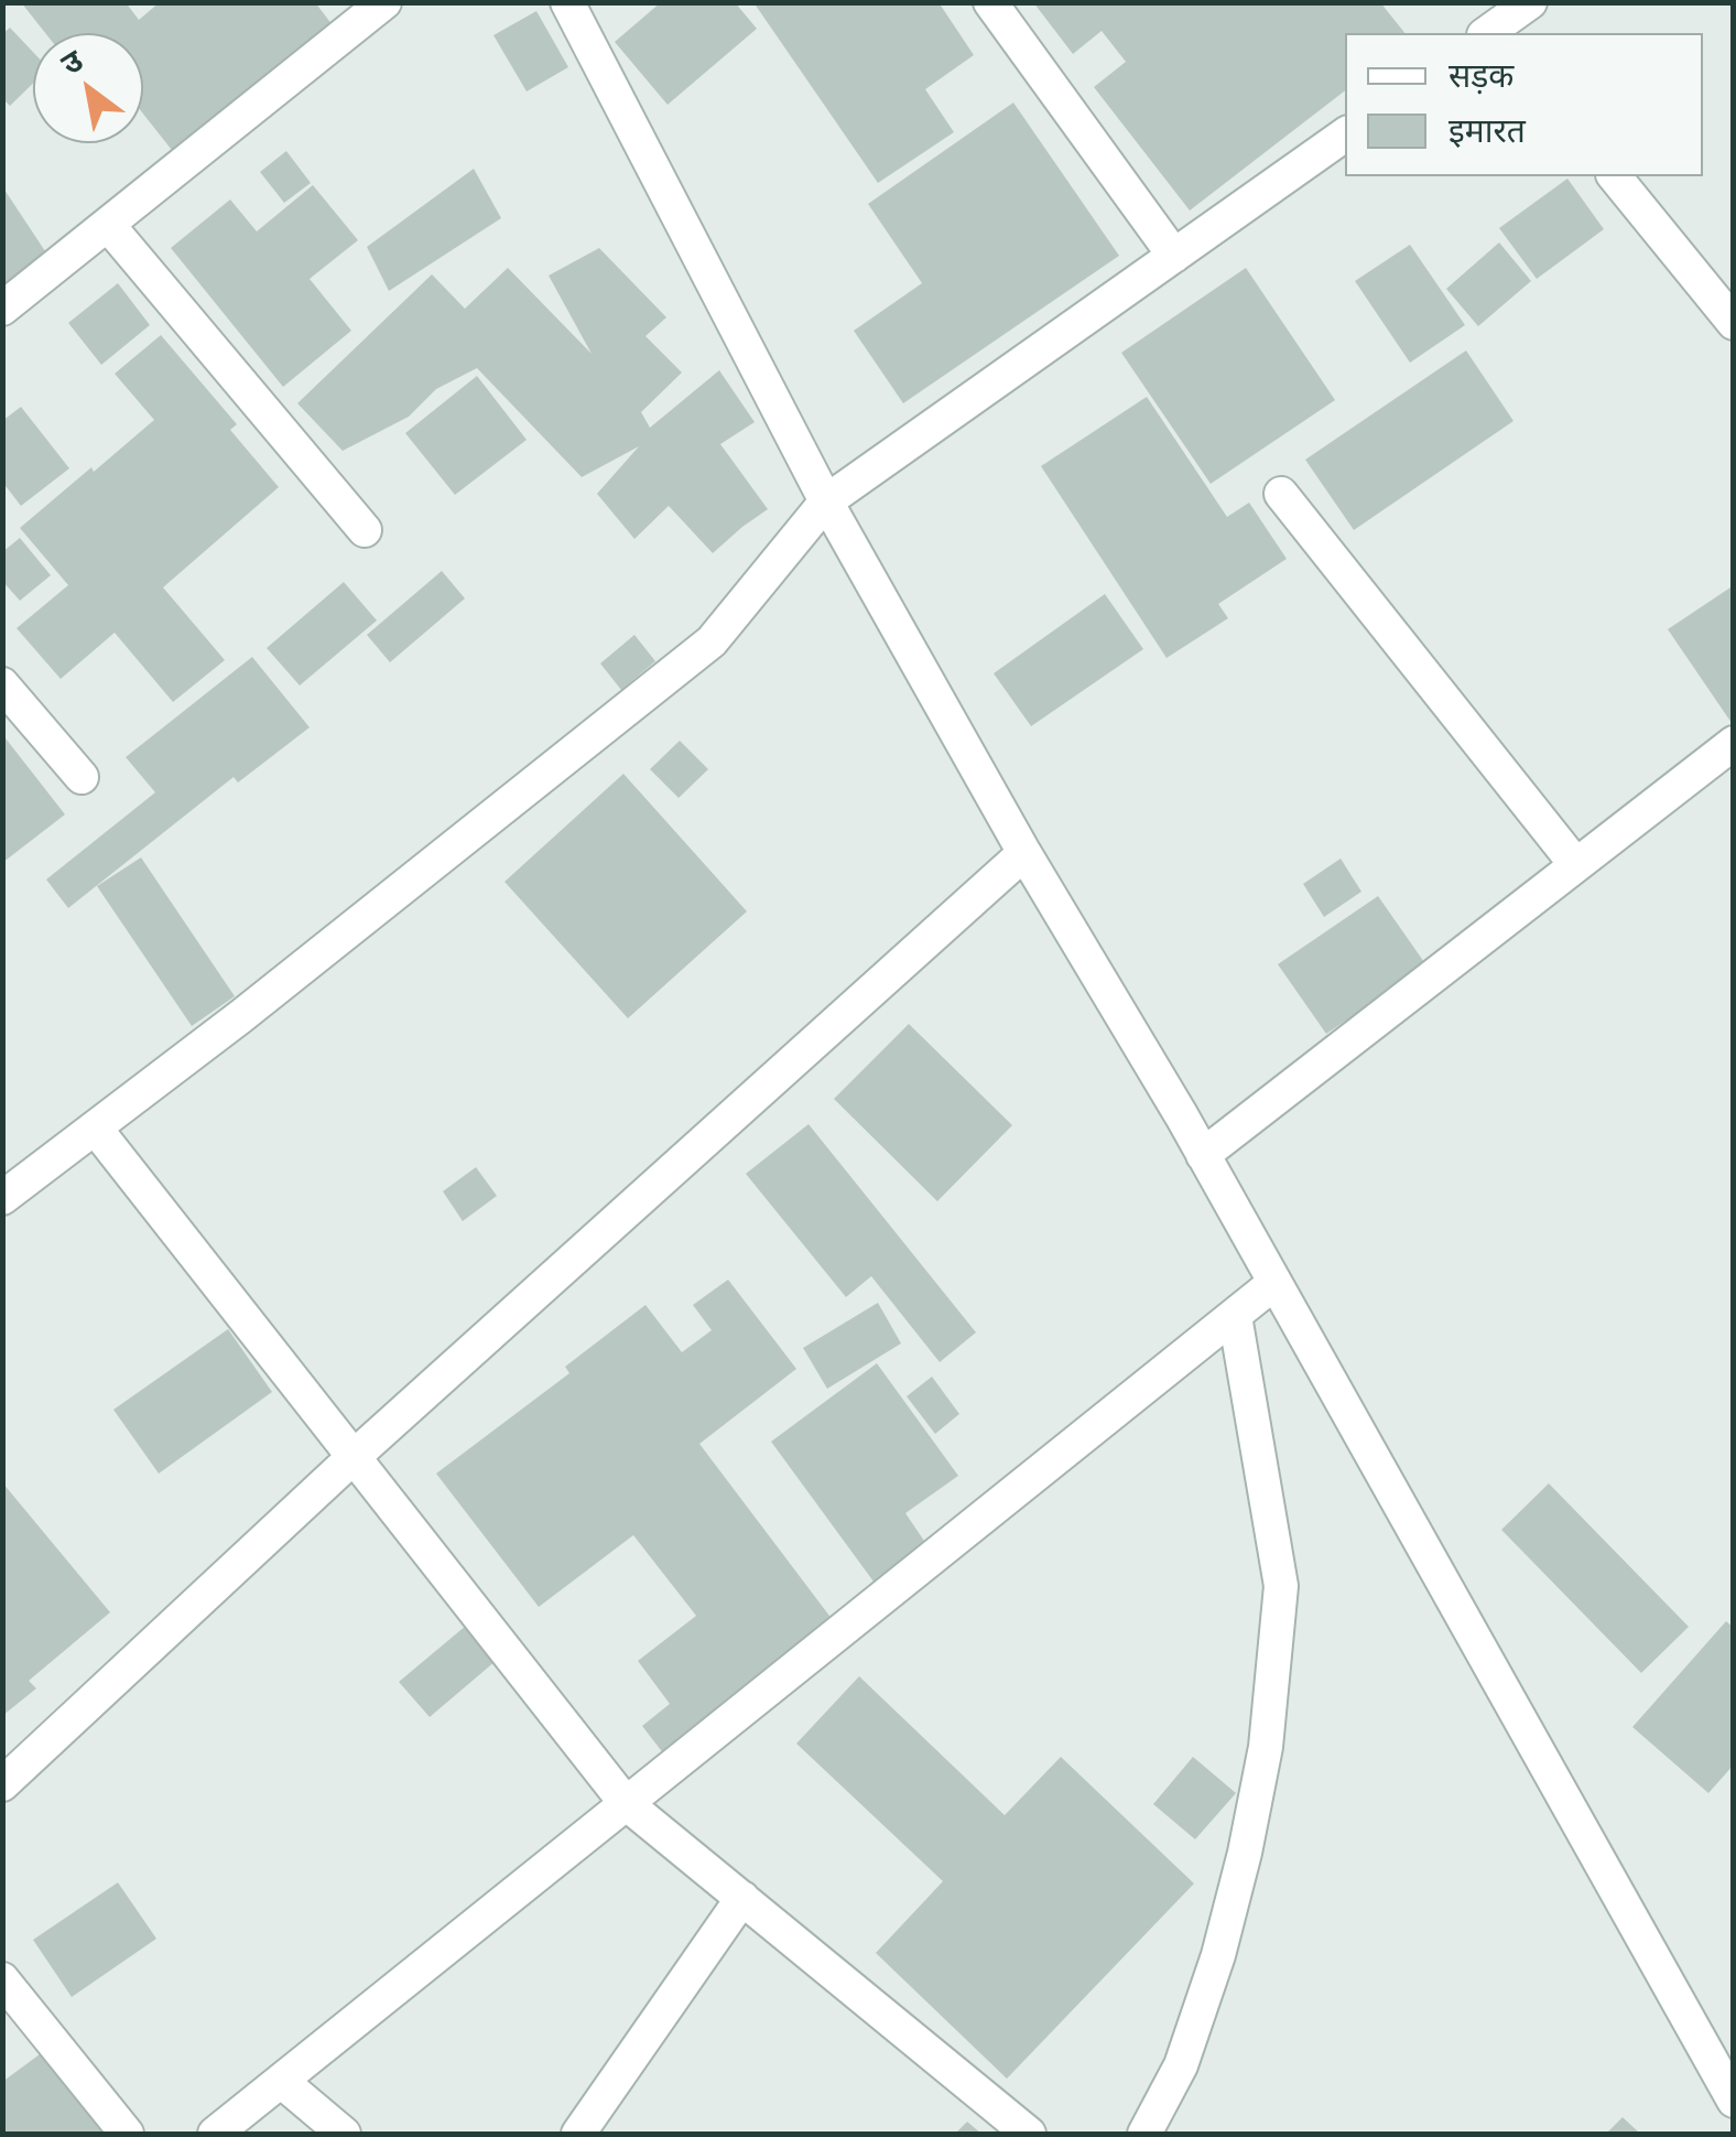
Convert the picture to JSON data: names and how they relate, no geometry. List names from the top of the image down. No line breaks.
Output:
{"legend":["सड़क","इमारत"],"north":"top left"}
